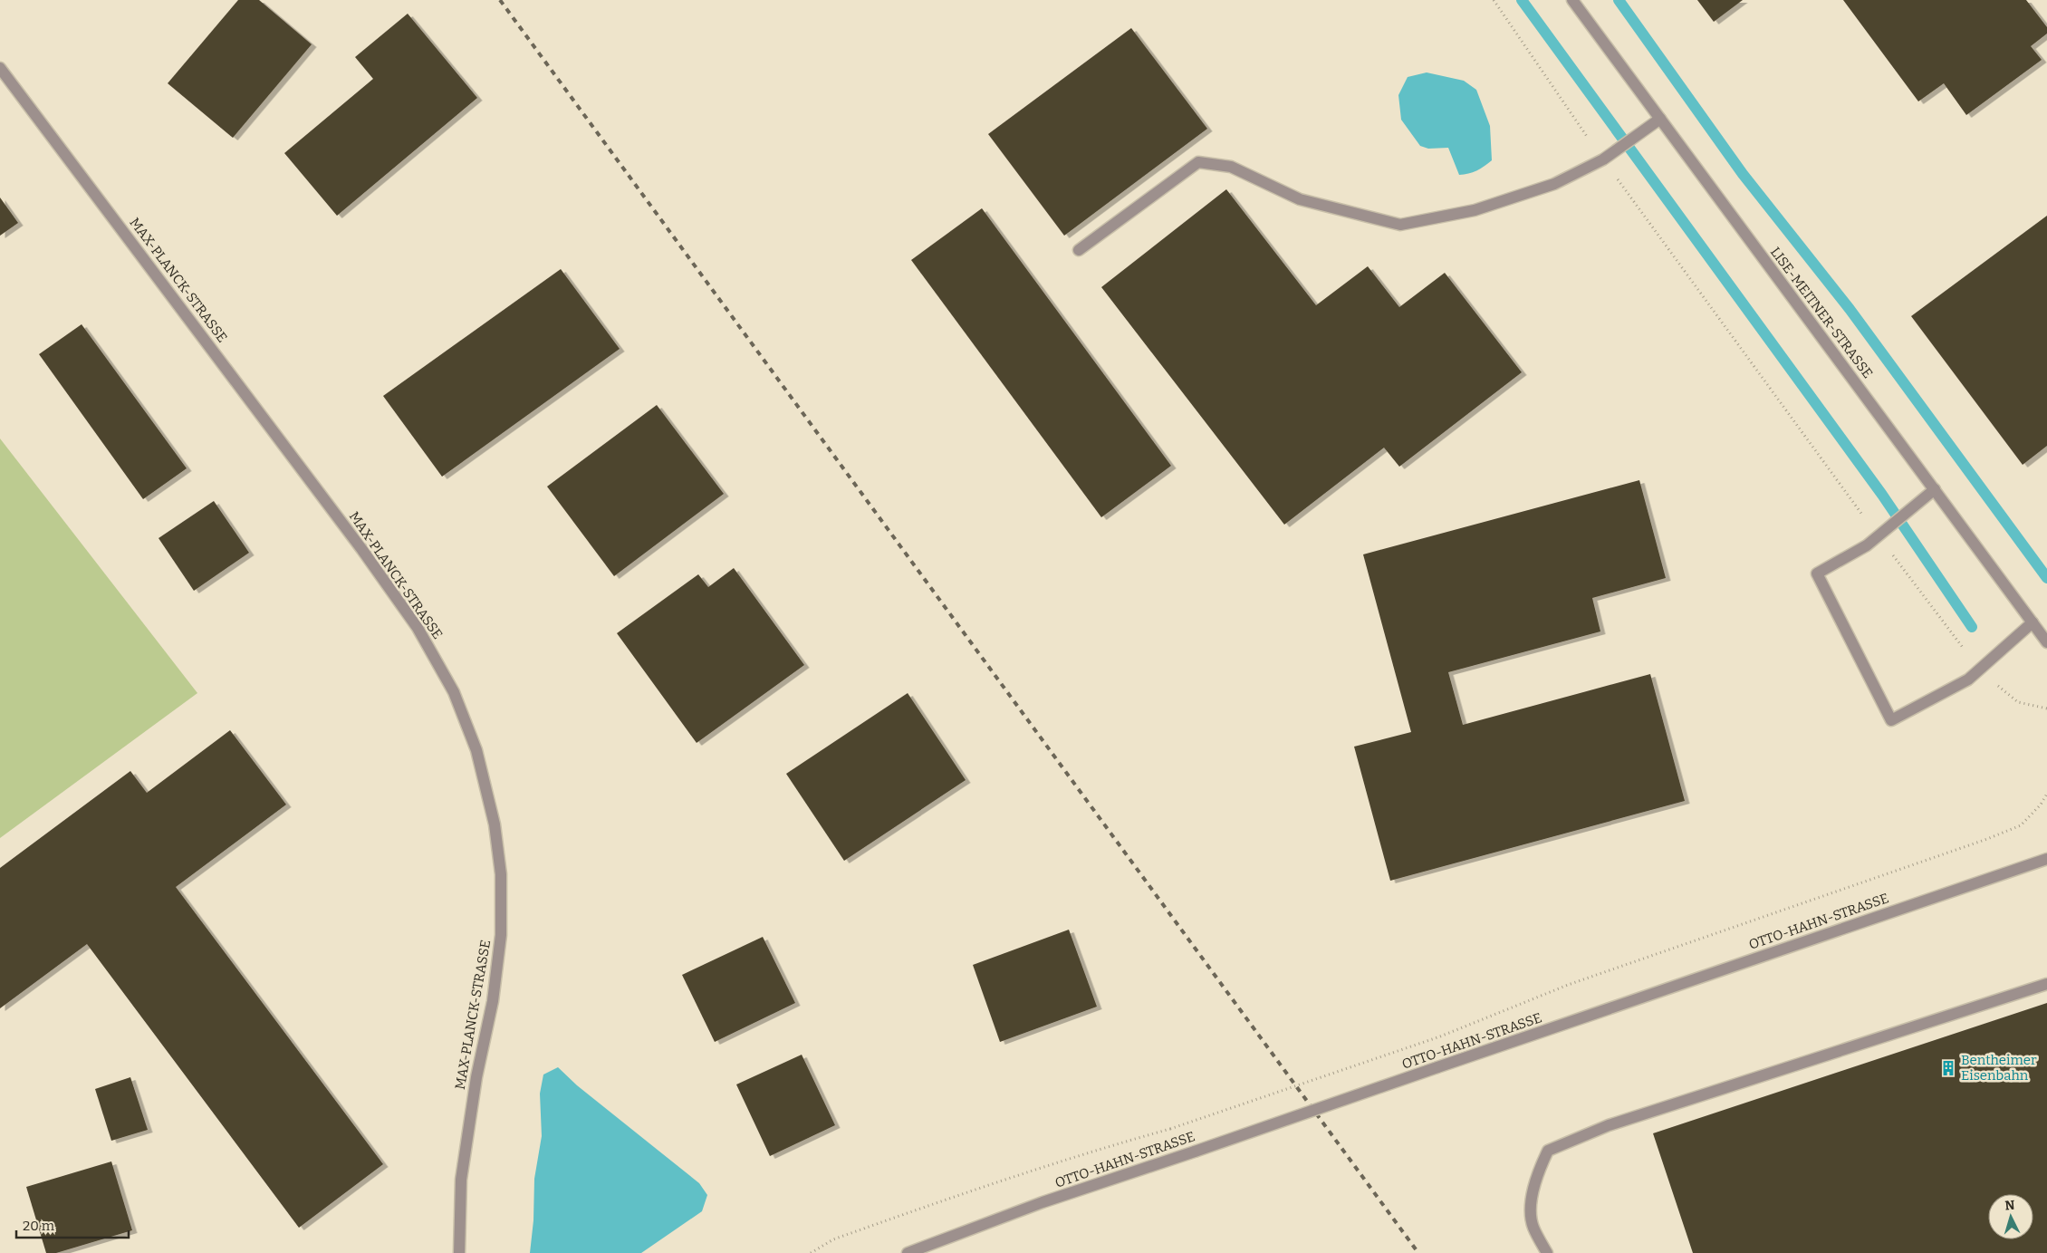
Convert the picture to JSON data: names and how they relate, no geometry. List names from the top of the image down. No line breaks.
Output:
{"streets":{"street":["MAX-PLANCK-STRASSE","LISE-MEITNER-STRASSE","OTTO-HAHN-STRASSE"]},"places":{"building":["Bentheimer Eisenbahn"]},"scale_bar":"20 m","north":"top"}
